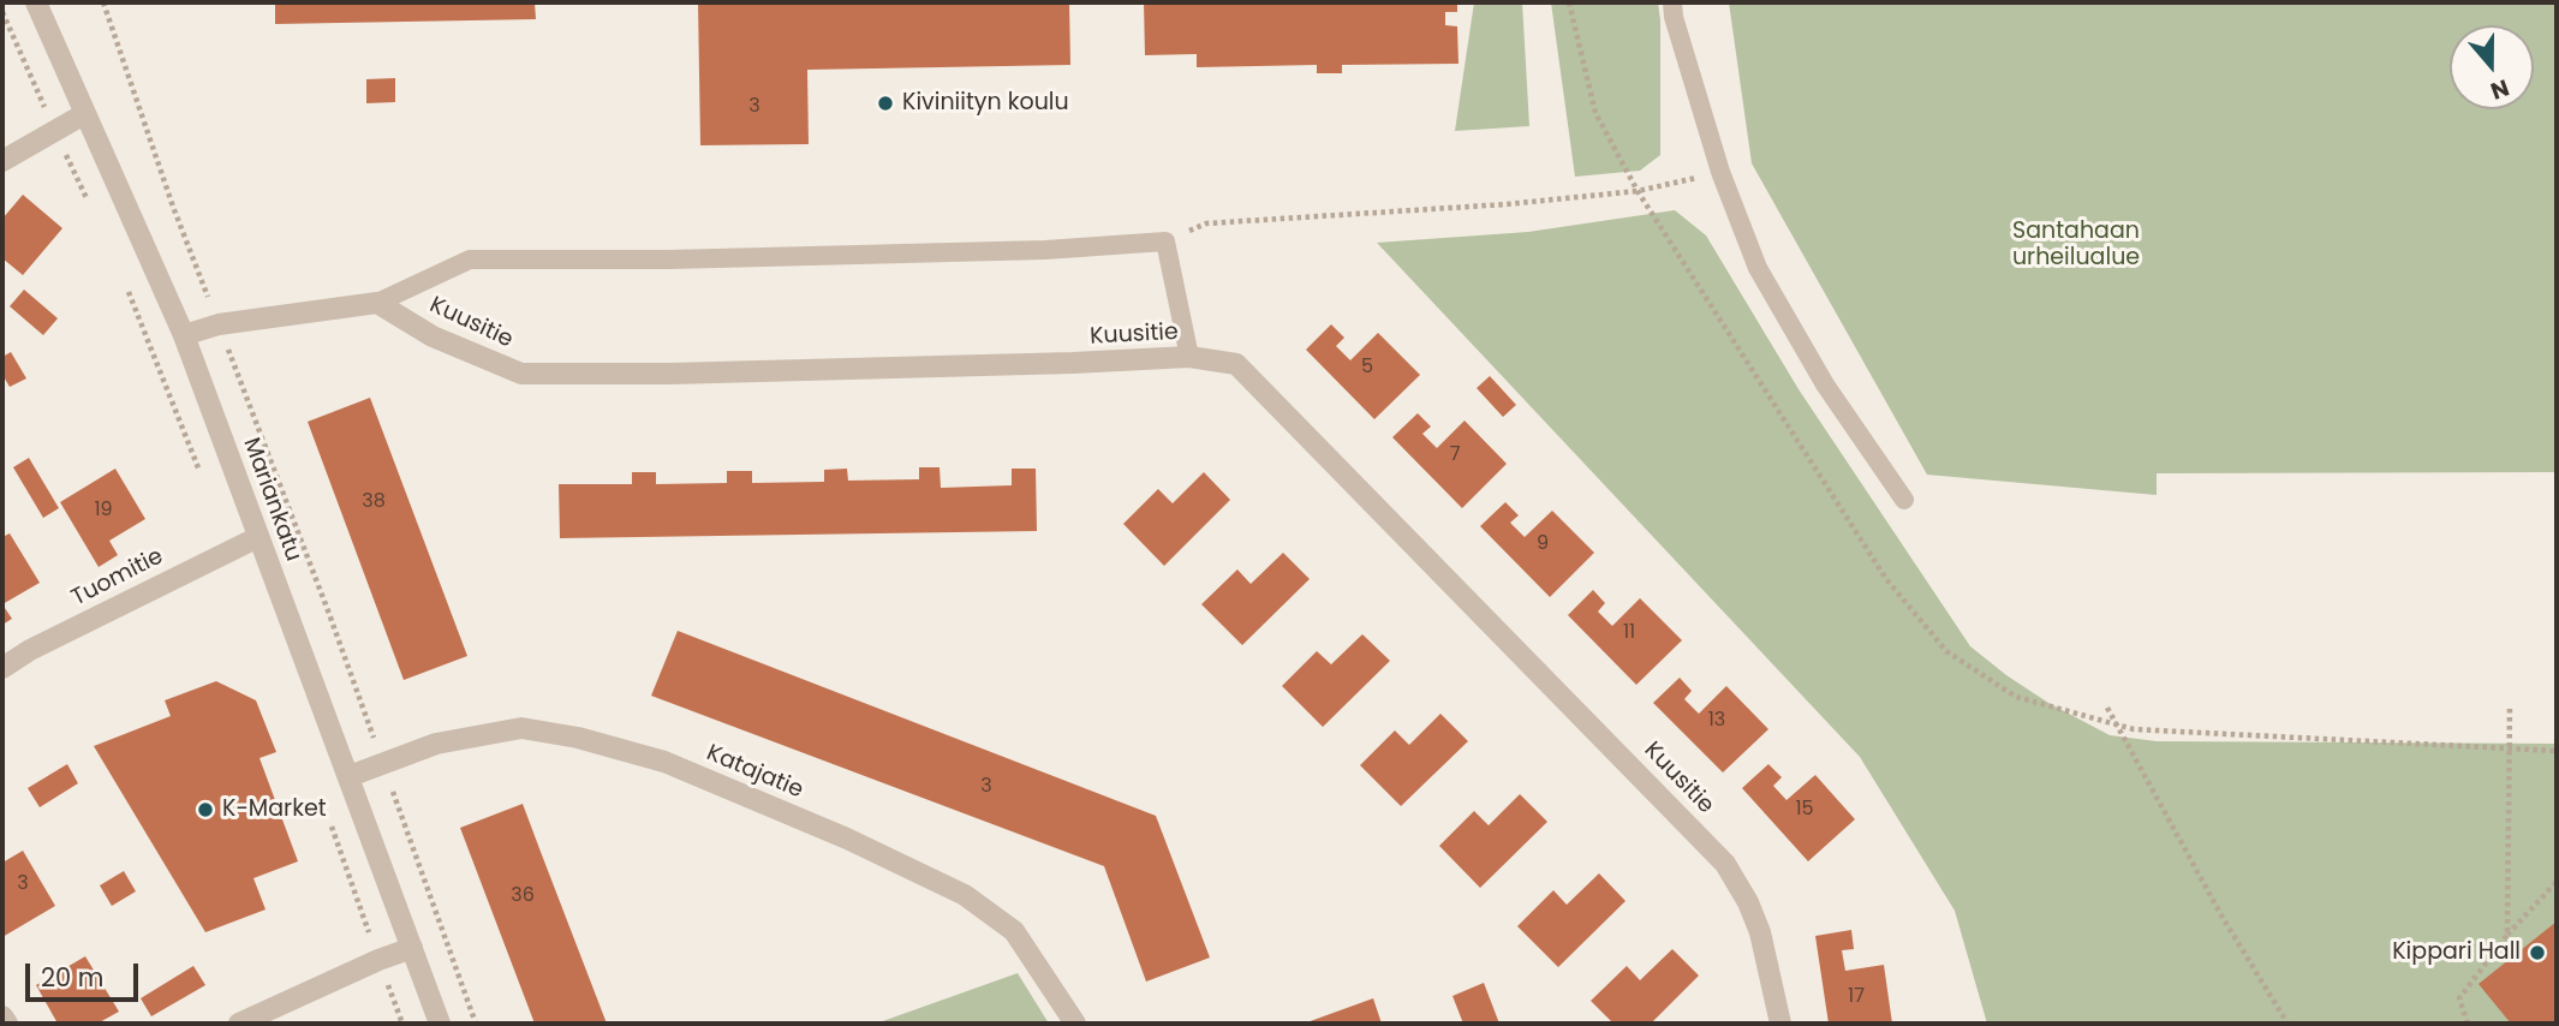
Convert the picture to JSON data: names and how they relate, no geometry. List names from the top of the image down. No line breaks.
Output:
{"streets":{"street":["Kuusitie","Mariankatu","Tuomitie","Katajatie"]},"crossings":[["Mariankatu","Tuomitie"],["Mariankatu","Katajatie"]],"parks":["Santahaan urheilualue"],"places":["Kiviniityn koulu","K-Market","Kippari Hall"],"house_numbers":["3","5","7","38","19","9","11","13","3","15","3","36","17"],"scale_bar":"20 m","north":"bottom"}
